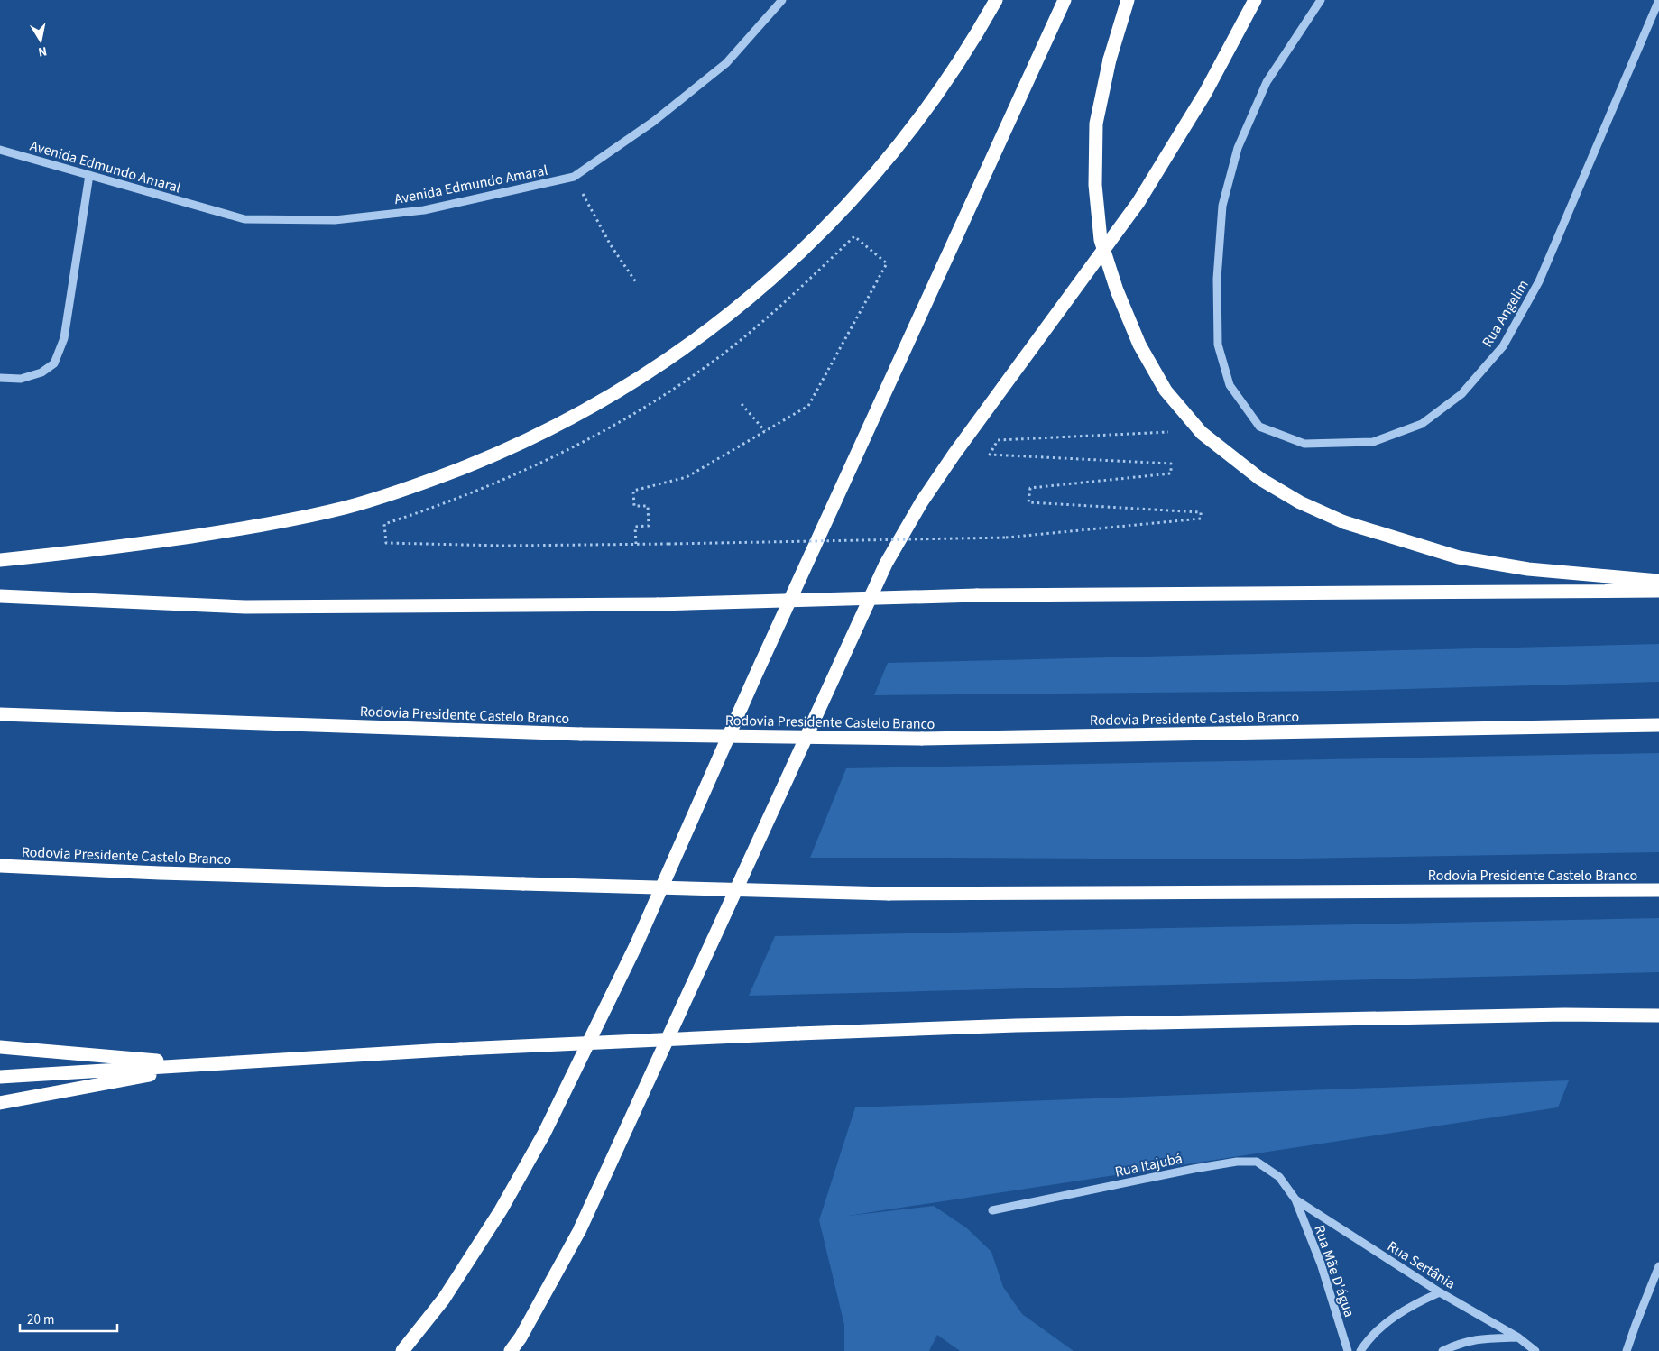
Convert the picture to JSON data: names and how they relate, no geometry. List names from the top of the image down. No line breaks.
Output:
{"streets":{"highway":["Rodovia Presidente Castelo Branco"],"street":["Avenida Edmundo Amaral","Rua Angelim","Rua Itajubá","Rua Sertânia","Rua Mãe D'água"]},"crossings":[["Rua Itajubá","Rua Sertânia"],["Rua Itajubá","Rua Mãe D'água"],["Rua Sertânia","Rua Mãe D'água"]],"scale_bar":"20 m","north":"bottom"}
